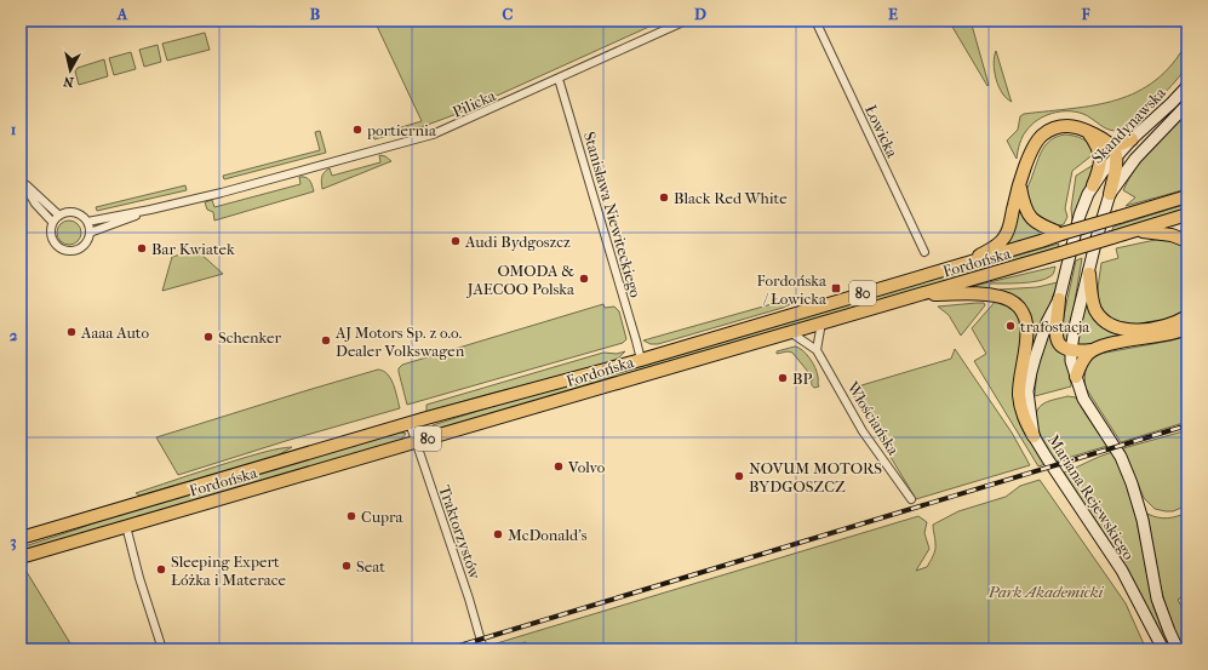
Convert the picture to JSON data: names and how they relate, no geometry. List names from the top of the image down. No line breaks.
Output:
{"streets":{"main road":["Fordońska","80"],"street":["Pilicka","Skandynawska","Łowicka","Stanisława Niewiteckiego","Włościańska","Mariana Rejewskiego","Traktorzystów"]},"crossings":[["Pilicka","Stanisława Niewiteckiego"],["Skandynawska","Mariana Rejewskiego"],["Stanisława Niewiteckiego","Fordońska"],["Fordońska","Włościańska"],["Fordońska","Traktorzystów"]],"parks":["Park Akademicki"],"places":{"other":["portiernia","Black Red White","Audi Bydgoszcz","Bar Kwiatek","OMODA & JAECOO Polska","trafostacja","Aaaa Auto","Schenker","AJ Motors Sp. z o.o. Dealer Volkswagen","BP","Volvo","NOVUM MOTORS BYDGOSZCZ","Cupra","McDonald's","Seat","Sleeping Expert Łóżka i Materace"],"transit":["Fordońska / Łowicka"]},"north":"bottom","grid":{"columns":["A","B","C","D","E","F"],"rows":["1","2","3"]}}
